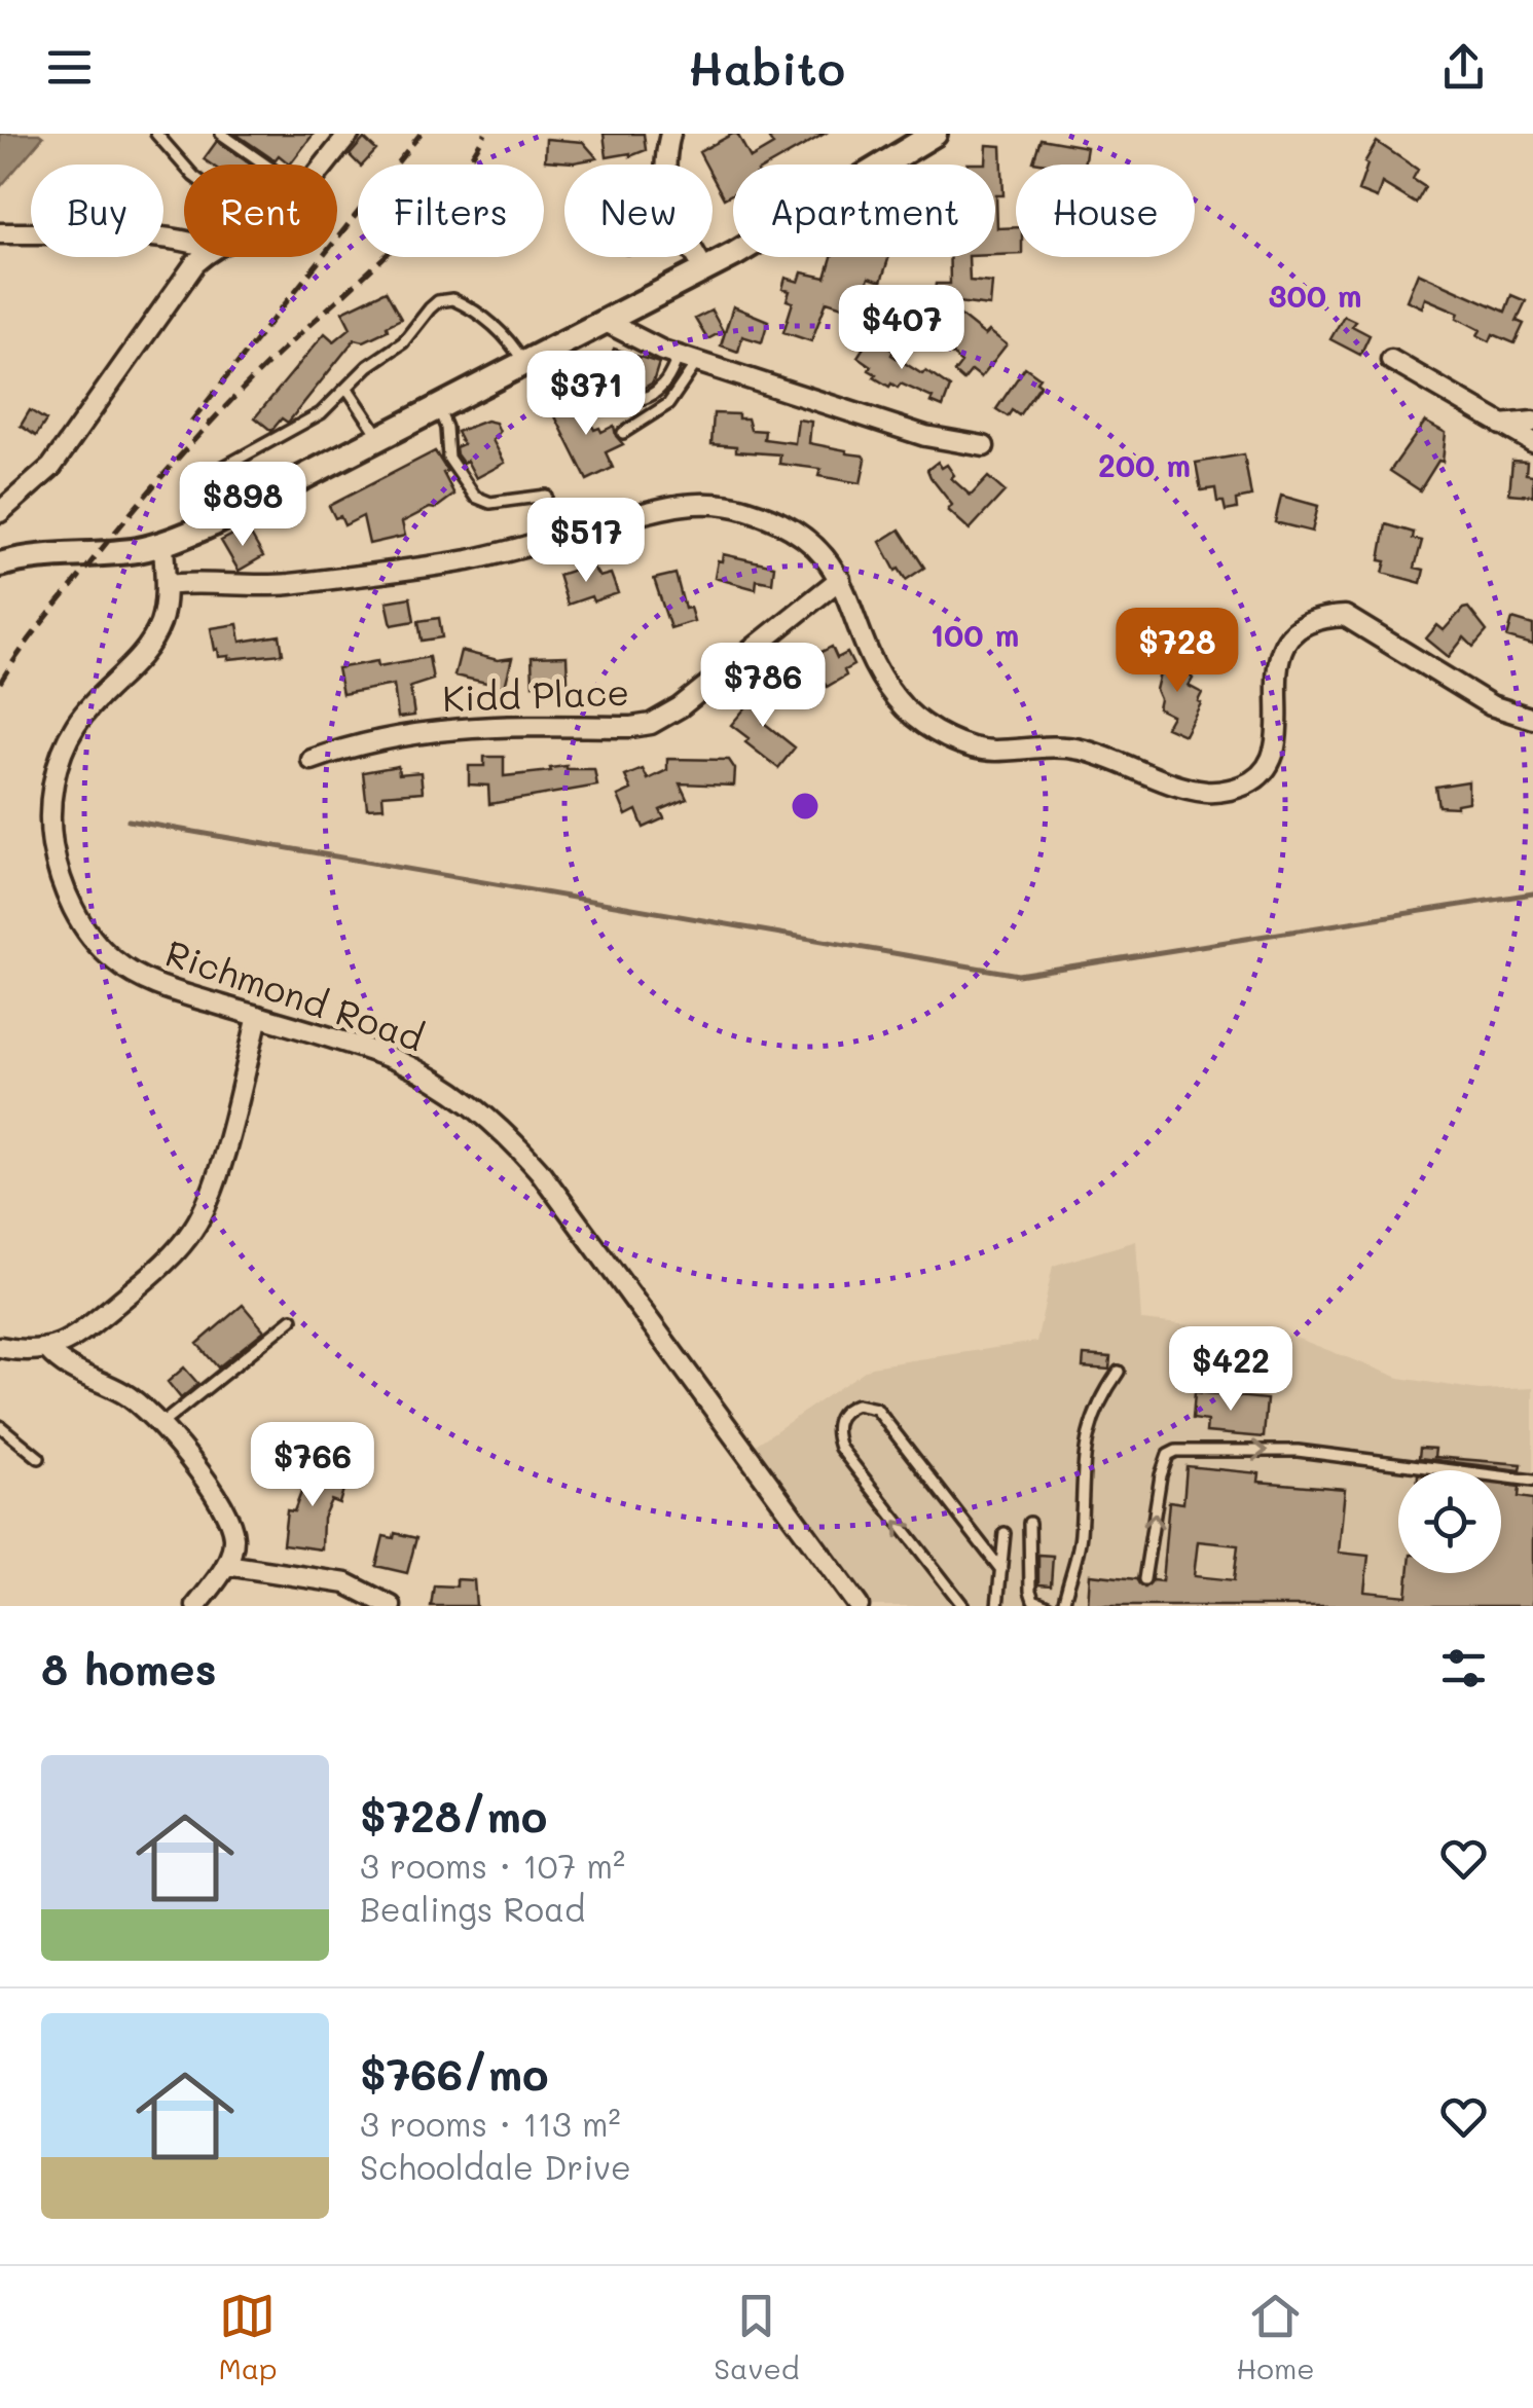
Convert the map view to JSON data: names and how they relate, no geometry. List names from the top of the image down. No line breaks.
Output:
{"streets":{"street":["Kidd Place","Richmond Road"]},"page":{"header":"Habito","chip":["Buy","Rent","Filters","New","Apartment","House"],"price":["$407","$371","$898","$517","$728","$786","$422","$766"],"heading":"8 homes","list":[{"name":"$728/mo","note":"3 rooms · 107 m² · Bealings Road"},{"name":"$766/mo","note":"3 rooms · 113 m² · Schooldale Drive"}],"tabs":["Map","Saved","Home"]},"rings":["300 m","200 m","100 m"]}
